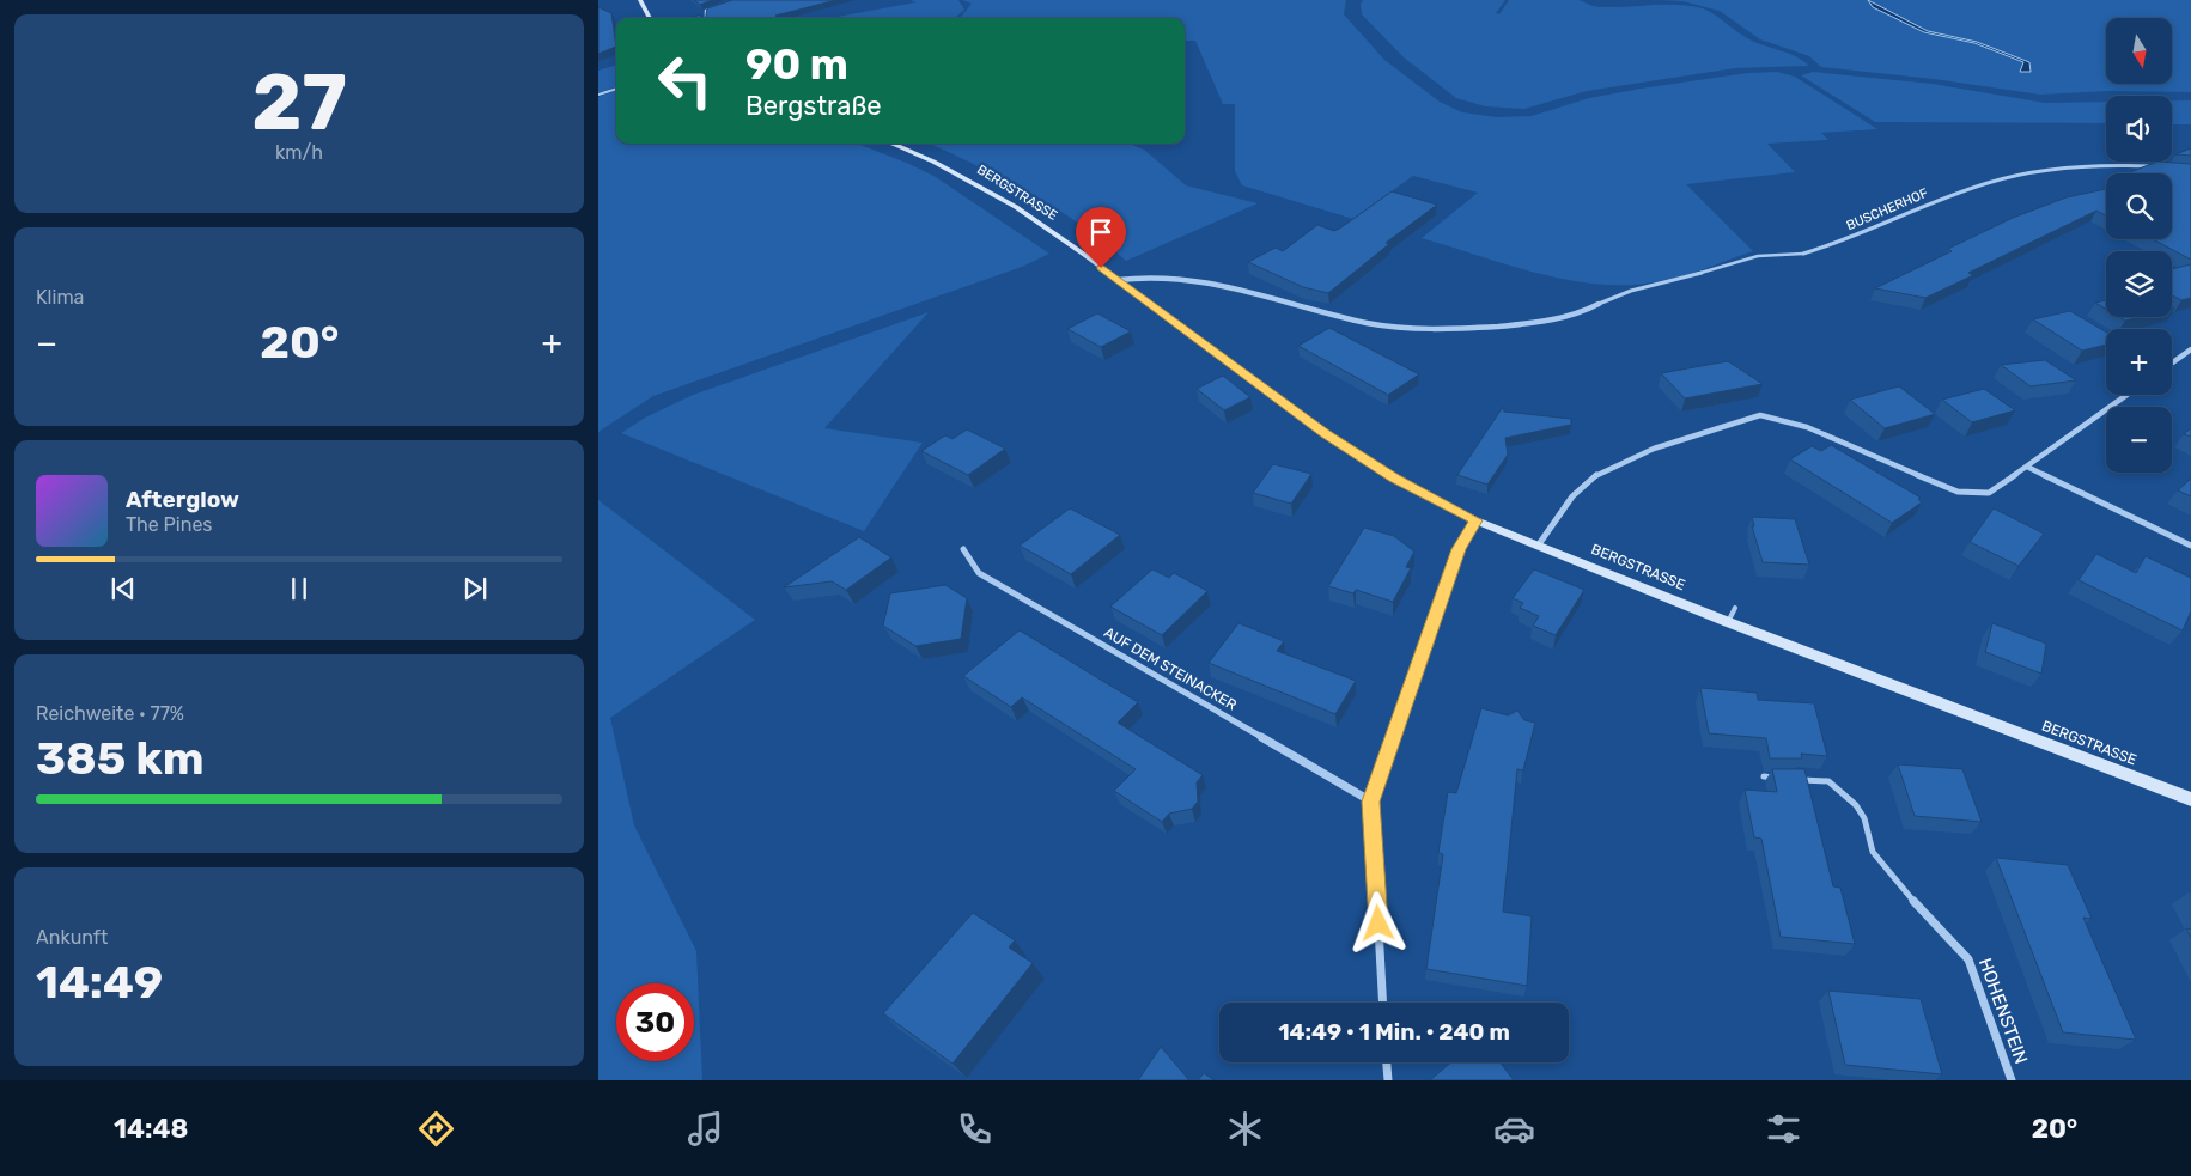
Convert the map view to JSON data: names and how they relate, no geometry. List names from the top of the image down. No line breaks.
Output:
{"streets":{"main road":["BERGSTRASSE"],"street":["BUSCHERHOF","AUF DEM STEINACKER","HOHENSTEIN"]},"north":"bottom","page":{"tile":[["27","km/h"],"Klima",["Reichweite · 77%","385 km"],["Ankunft","14:49"]],"map_buttons":["+","−"],"turn":["90 m","Bergstraße"],"heat":["−","20°","+"],"song":["Afterglow","The Pines"],"limit":"30","trip":"14:49 · 1 Min. · 240 m","tabs":["14:48","20°"]}}
